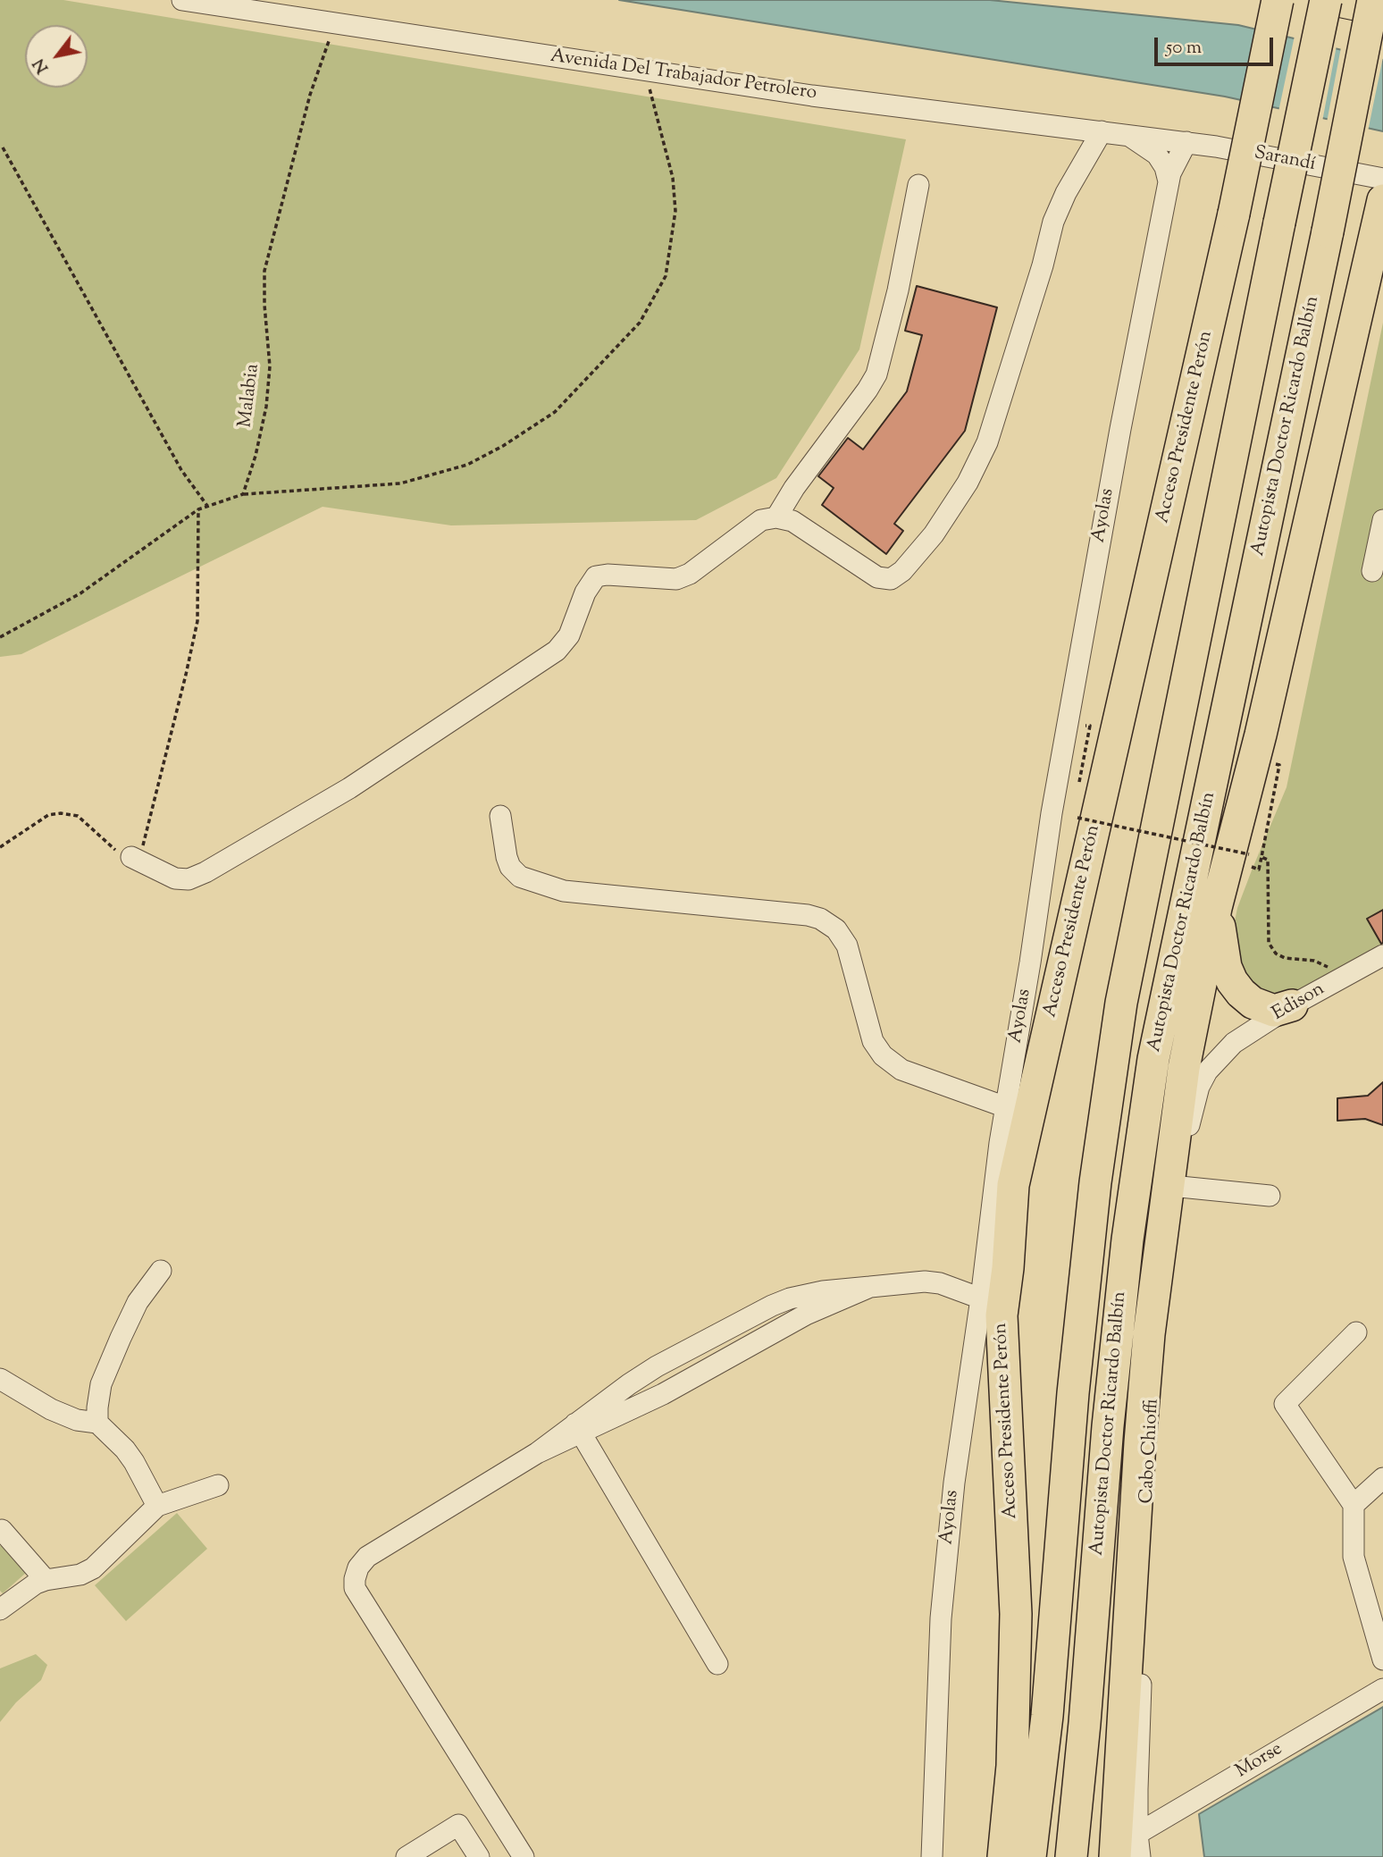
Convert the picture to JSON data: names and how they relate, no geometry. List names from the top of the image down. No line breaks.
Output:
{"streets":{"highway":["Autopista Doctor Ricardo Balbín","Acceso Presidente Perón"],"street":["Avenida Del Trabajador Petrolero","Sarandí","Ayolas","Edison","Cabo Chioffi","Morse"],"path":["Malabia"]},"crossings":[["Avenida Del Trabajador Petrolero","Sarandí"],["Avenida Del Trabajador Petrolero","Malabia"],["Avenida Del Trabajador Petrolero","Ayolas"],["Sarandí","Ayolas"],["Acceso Presidente Perón","Ayolas"],["Edison","Cabo Chioffi"],["Cabo Chioffi","Morse"]],"scale_bar":"50 m","north":"bottom left"}
